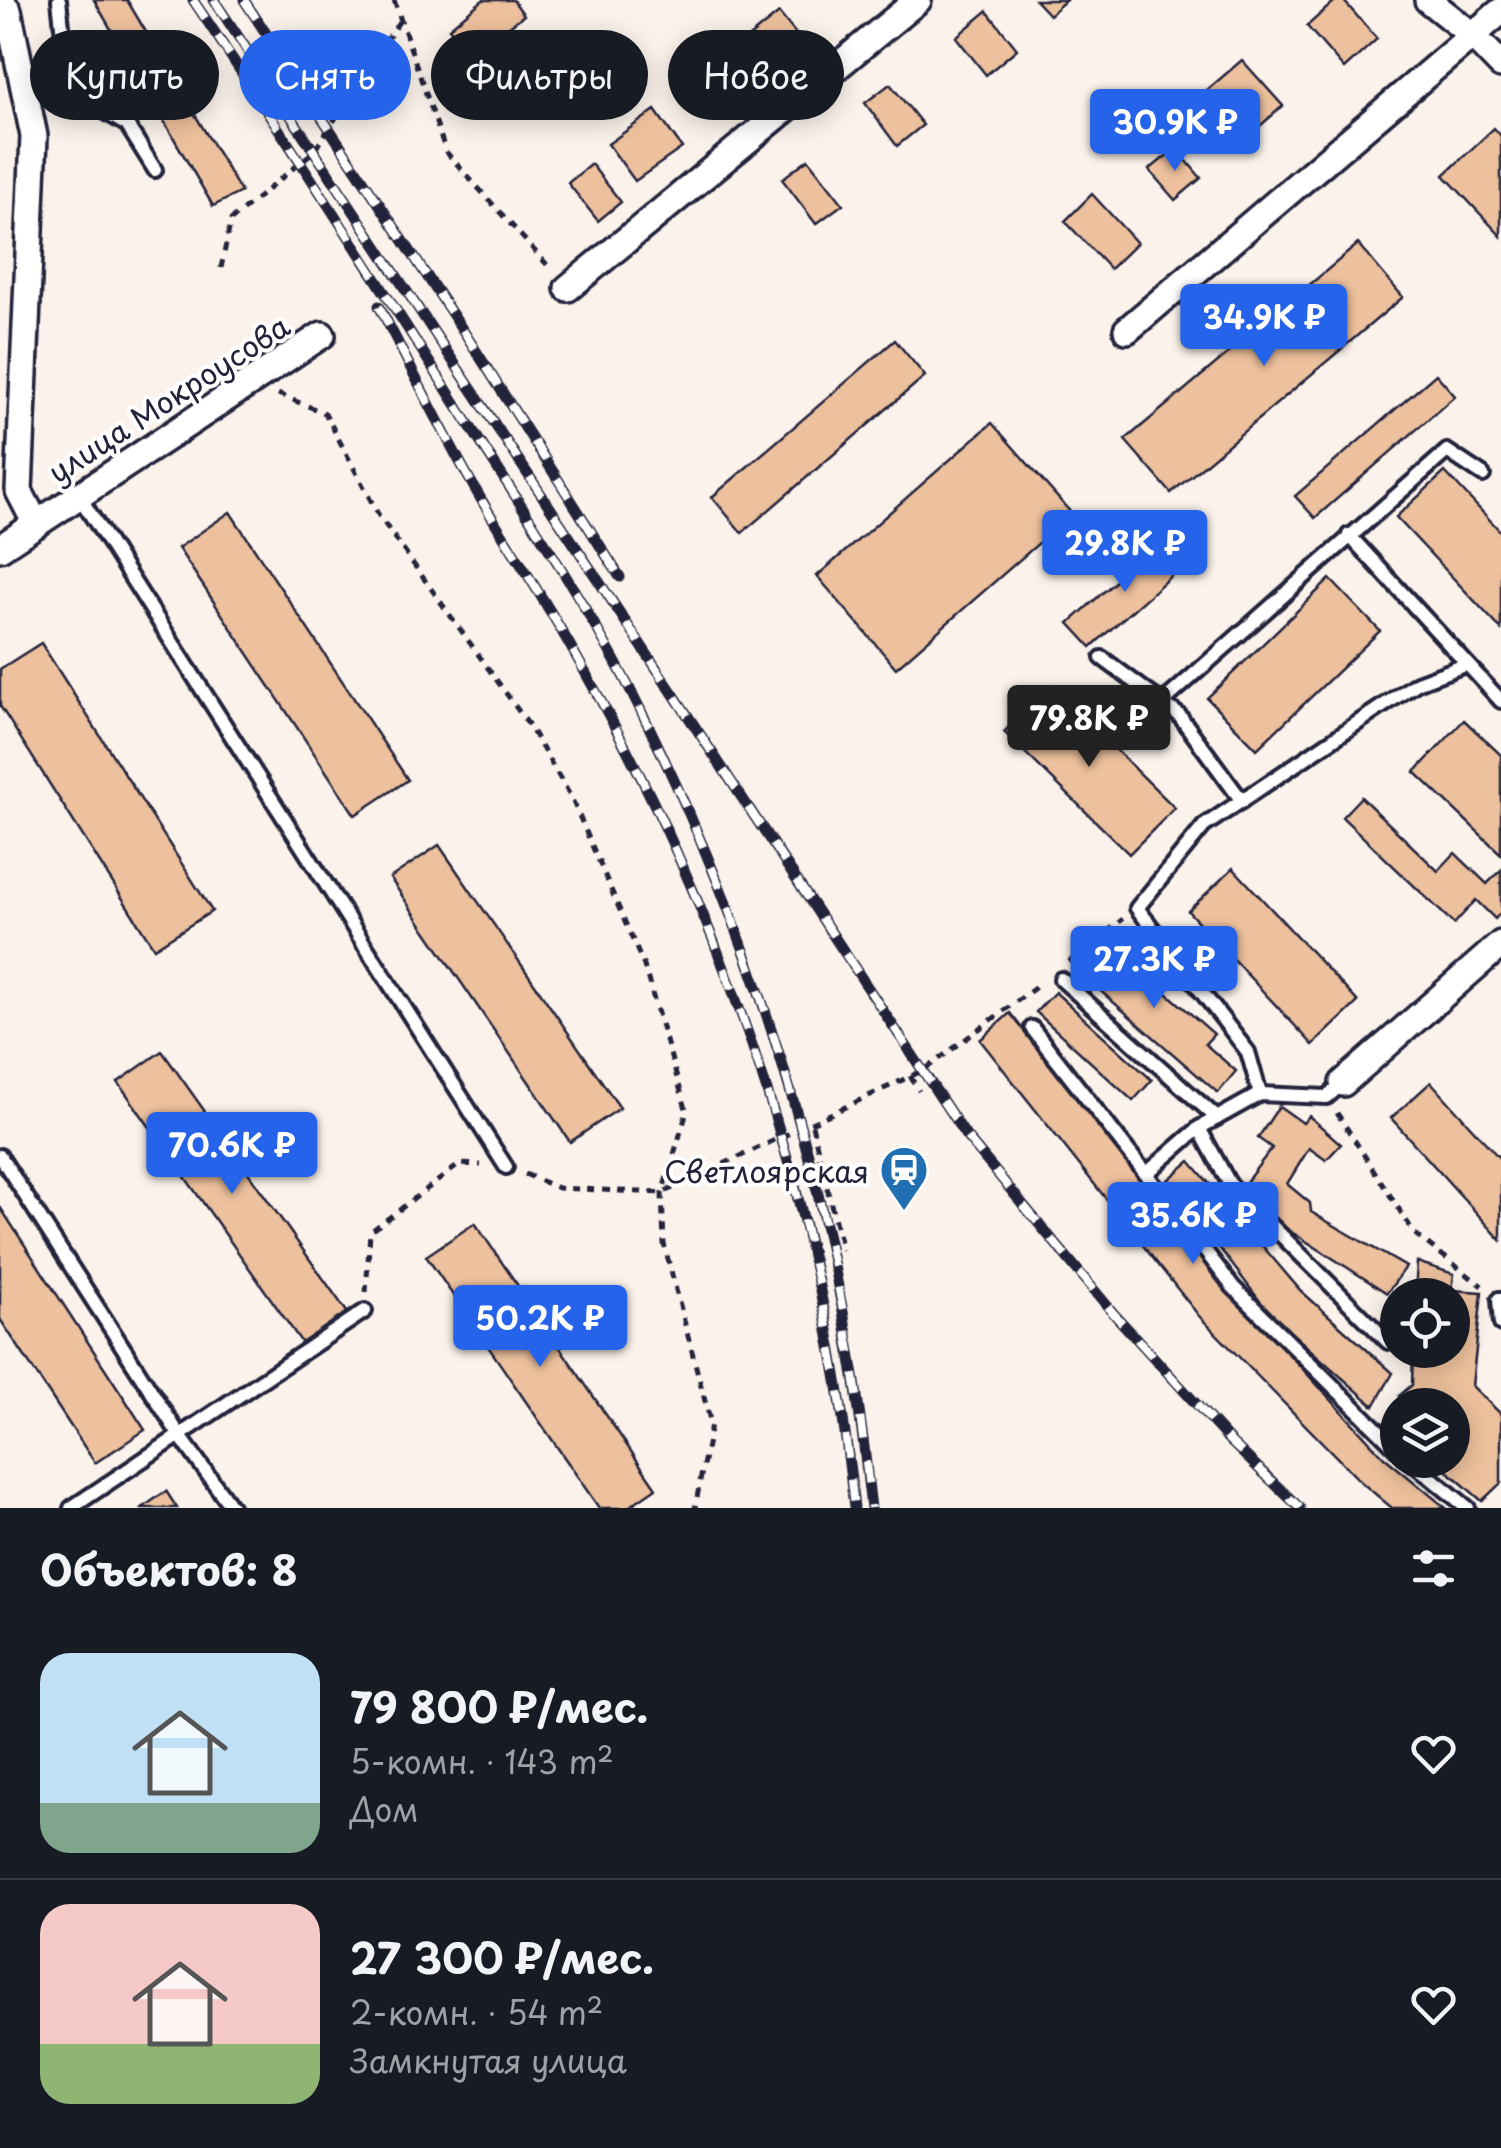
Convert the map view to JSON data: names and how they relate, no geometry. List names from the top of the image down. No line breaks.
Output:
{"streets":{"street":["улица Мокроусова"]},"places":{"station":["Светлоярская"]},"page":{"chip":["Купить","Снять","Фильтры","Новое"],"price":["30.9K ₽","34.9K ₽","29.8K ₽","79.8K ₽","27.3K ₽","70.6K ₽","35.6K ₽","50.2K ₽"],"heading":"Объектов: 8","list":[{"name":"79 800 ₽/мес.","note":"5-комн. · 143 m² · Дом"},{"name":"27 300 ₽/мес.","note":"2-комн. · 54 m² · Замкнутая улица"}]}}
